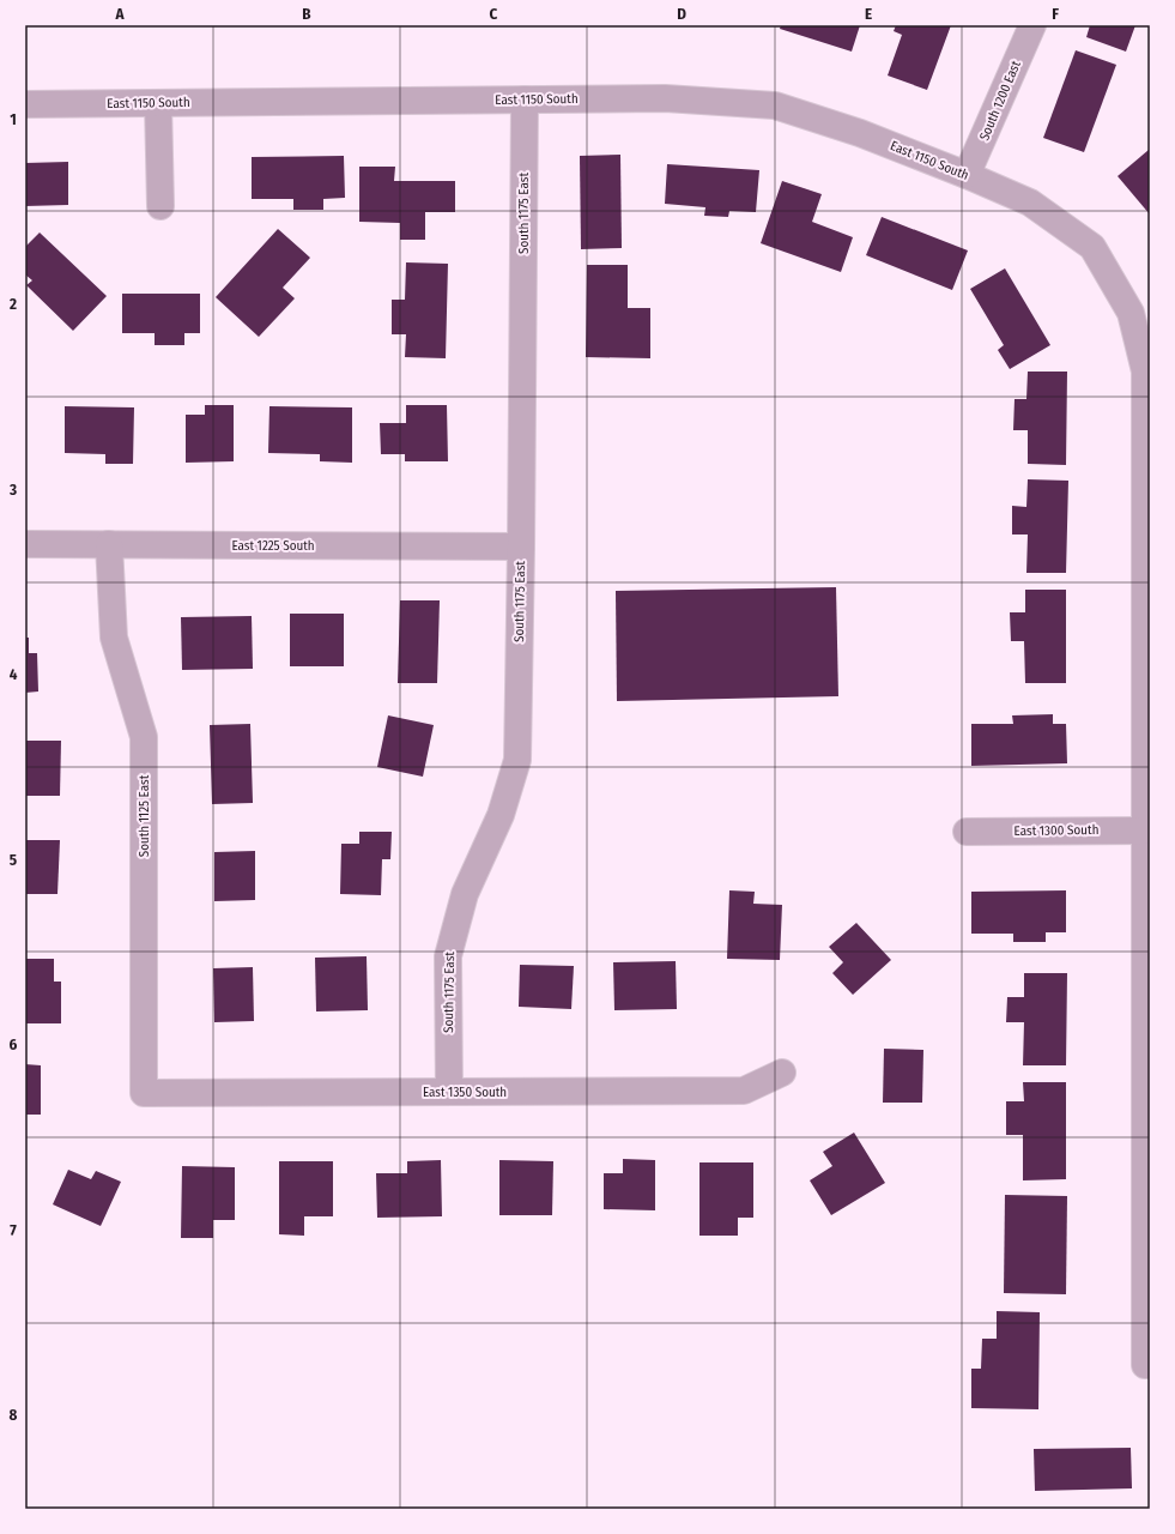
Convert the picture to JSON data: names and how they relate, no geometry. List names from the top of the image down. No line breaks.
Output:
{"streets":{"street":["East 1150 South","South 1200 East","South 1175 East","East 1225 South","South 1125 East","East 1300 South","East 1350 South"]},"crossings":[["East 1150 South","South 1200 East"],["East 1150 South","South 1175 East"],["East 1150 South","East 1300 South"],["South 1175 East","East 1225 South"],["South 1175 East","East 1350 South"],["East 1225 South","South 1125 East"],["South 1125 East","East 1350 South"]],"grid":{"columns":["A","B","C","D","E","F"],"rows":["1","2","3","4","5","6","7","8"]}}
